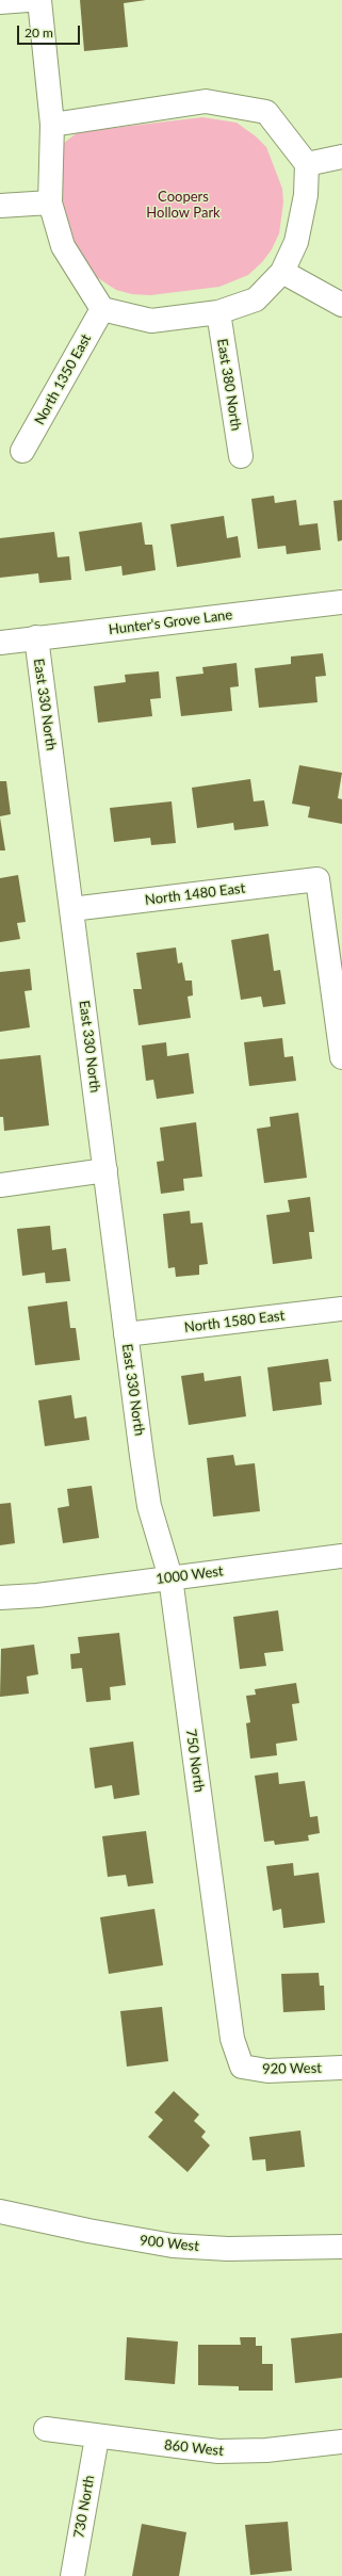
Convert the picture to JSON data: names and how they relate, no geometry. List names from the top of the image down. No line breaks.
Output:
{"streets":{"street":["North 1350 East","East 380 North","Hunter's Grove Lane","East 330 North","North 1480 East","North 1580 East","1000 West","750 North","920 West","900 West","860 West","730 North"]},"crossings":[["Hunter's Grove Lane","East 330 North"],["East 330 North","North 1480 East"],["East 330 North","North 1580 East"],["East 330 North","750 North"],["1000 West","750 North"],["750 North","920 West"],["860 West","730 North"]],"parks":["Coopers Hollow Park"],"scale_bar":"20 m"}
